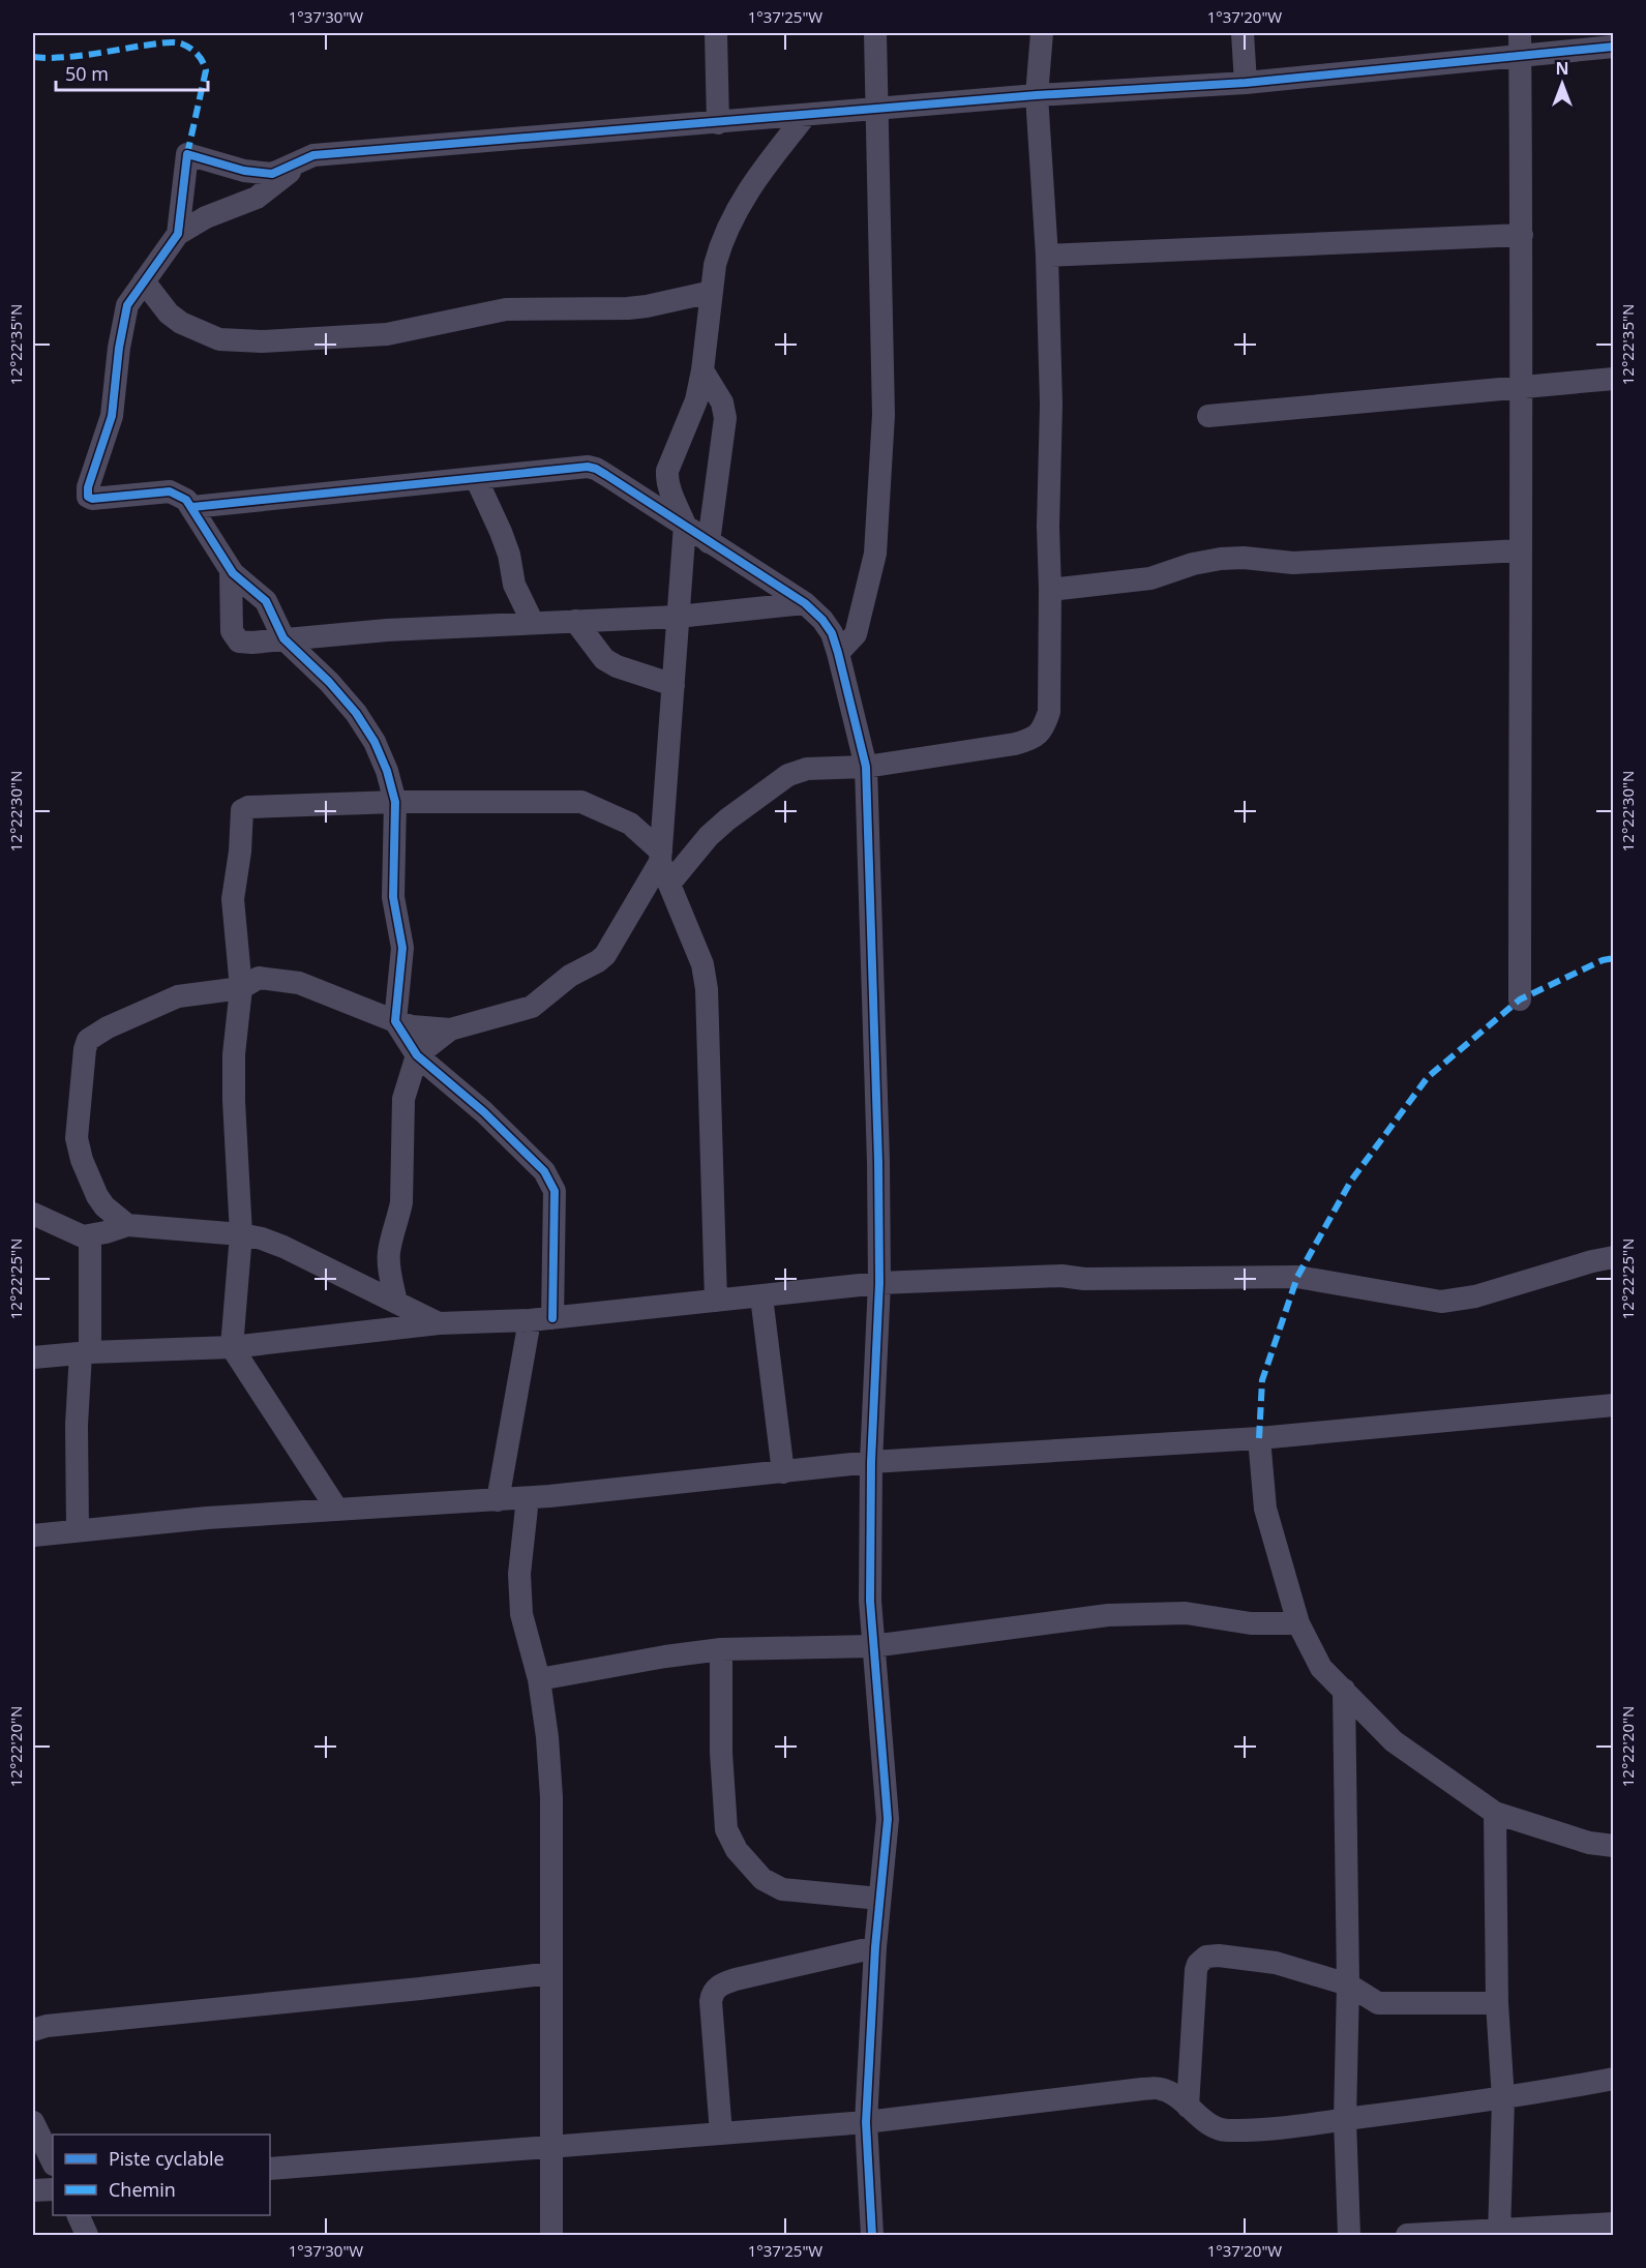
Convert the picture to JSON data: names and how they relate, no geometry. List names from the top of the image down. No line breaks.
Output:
{"legend":["Piste cyclable","Chemin"],"scale_bar":"50 m","north":"top","coordinates":["1°37'30\"W","1°37'25\"W","1°37'20\"W","12°22'35\"N","12°22'30\"N","12°22'25\"N","12°22'20\"N"]}
